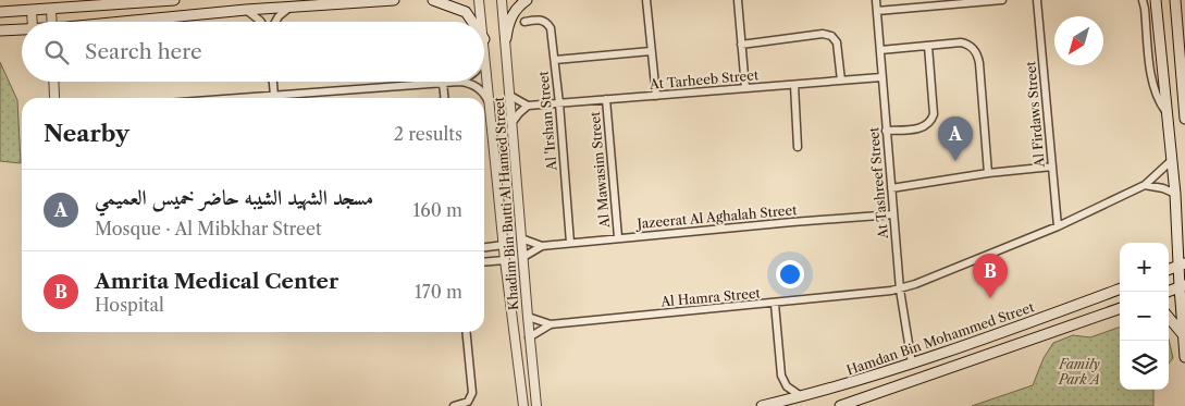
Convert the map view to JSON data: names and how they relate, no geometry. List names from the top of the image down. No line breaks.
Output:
{"streets":{"main road":["Hamdan Bin Mohammed Street"],"street":["At Tarheeb Street","Al Firdaws Street","Al 'Irshan Street","Al Mawasim Street","At Tashreef Street","Khadim Bin Butti Al Hamed Street","Jazeerat Al Aghalah Street","Al Hamra Street"]},"crossings":[["At Tarheeb Street","Al 'Irshan Street"],["At Tarheeb Street","Al Mawasim Street"],["At Tarheeb Street","At Tashreef Street"],["Al Firdaws Street","Al Hamra Street"],["Al 'Irshan Street","Jazeerat Al Aghalah Street"],["Al Mawasim Street","Jazeerat Al Aghalah Street"],["At Tashreef Street","Jazeerat Al Aghalah Street"],["At Tashreef Street","Al Hamra Street"],["At Tashreef Street","Hamdan Bin Mohammed Street"],["Khadim Bin Butti Al Hamed Street","Jazeerat Al Aghalah Street"],["Khadim Bin Butti Al Hamed Street","Al Hamra Street"]],"parks":["Family Park A"],"north":"bottom left","page":{"search":"Search here","heading":["Nearby","2 results"],"pins":["A","B"],"list":[{"mark":"A","name":"مسجد الشهيد الشيبه حاضر خميس العميمي","note":"Mosque · Al Mibkhar Street","value":"160 m"},{"mark":"B","name":"Amrita Medical Center","note":"Hospital","value":"170 m"}],"map_buttons":["+","−"]}}
